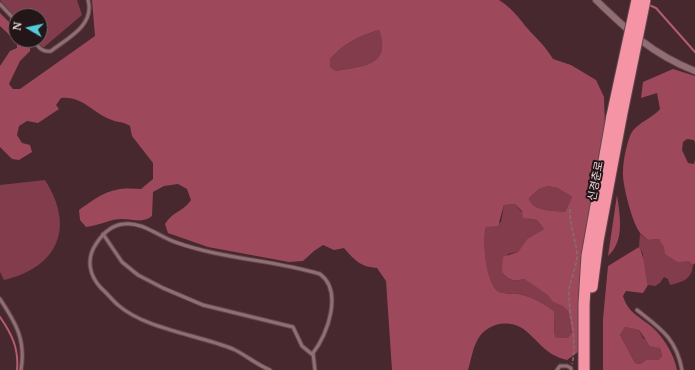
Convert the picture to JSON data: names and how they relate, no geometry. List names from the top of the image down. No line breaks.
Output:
{"streets":{"highway":["신경춘로"]},"north":"left"}
